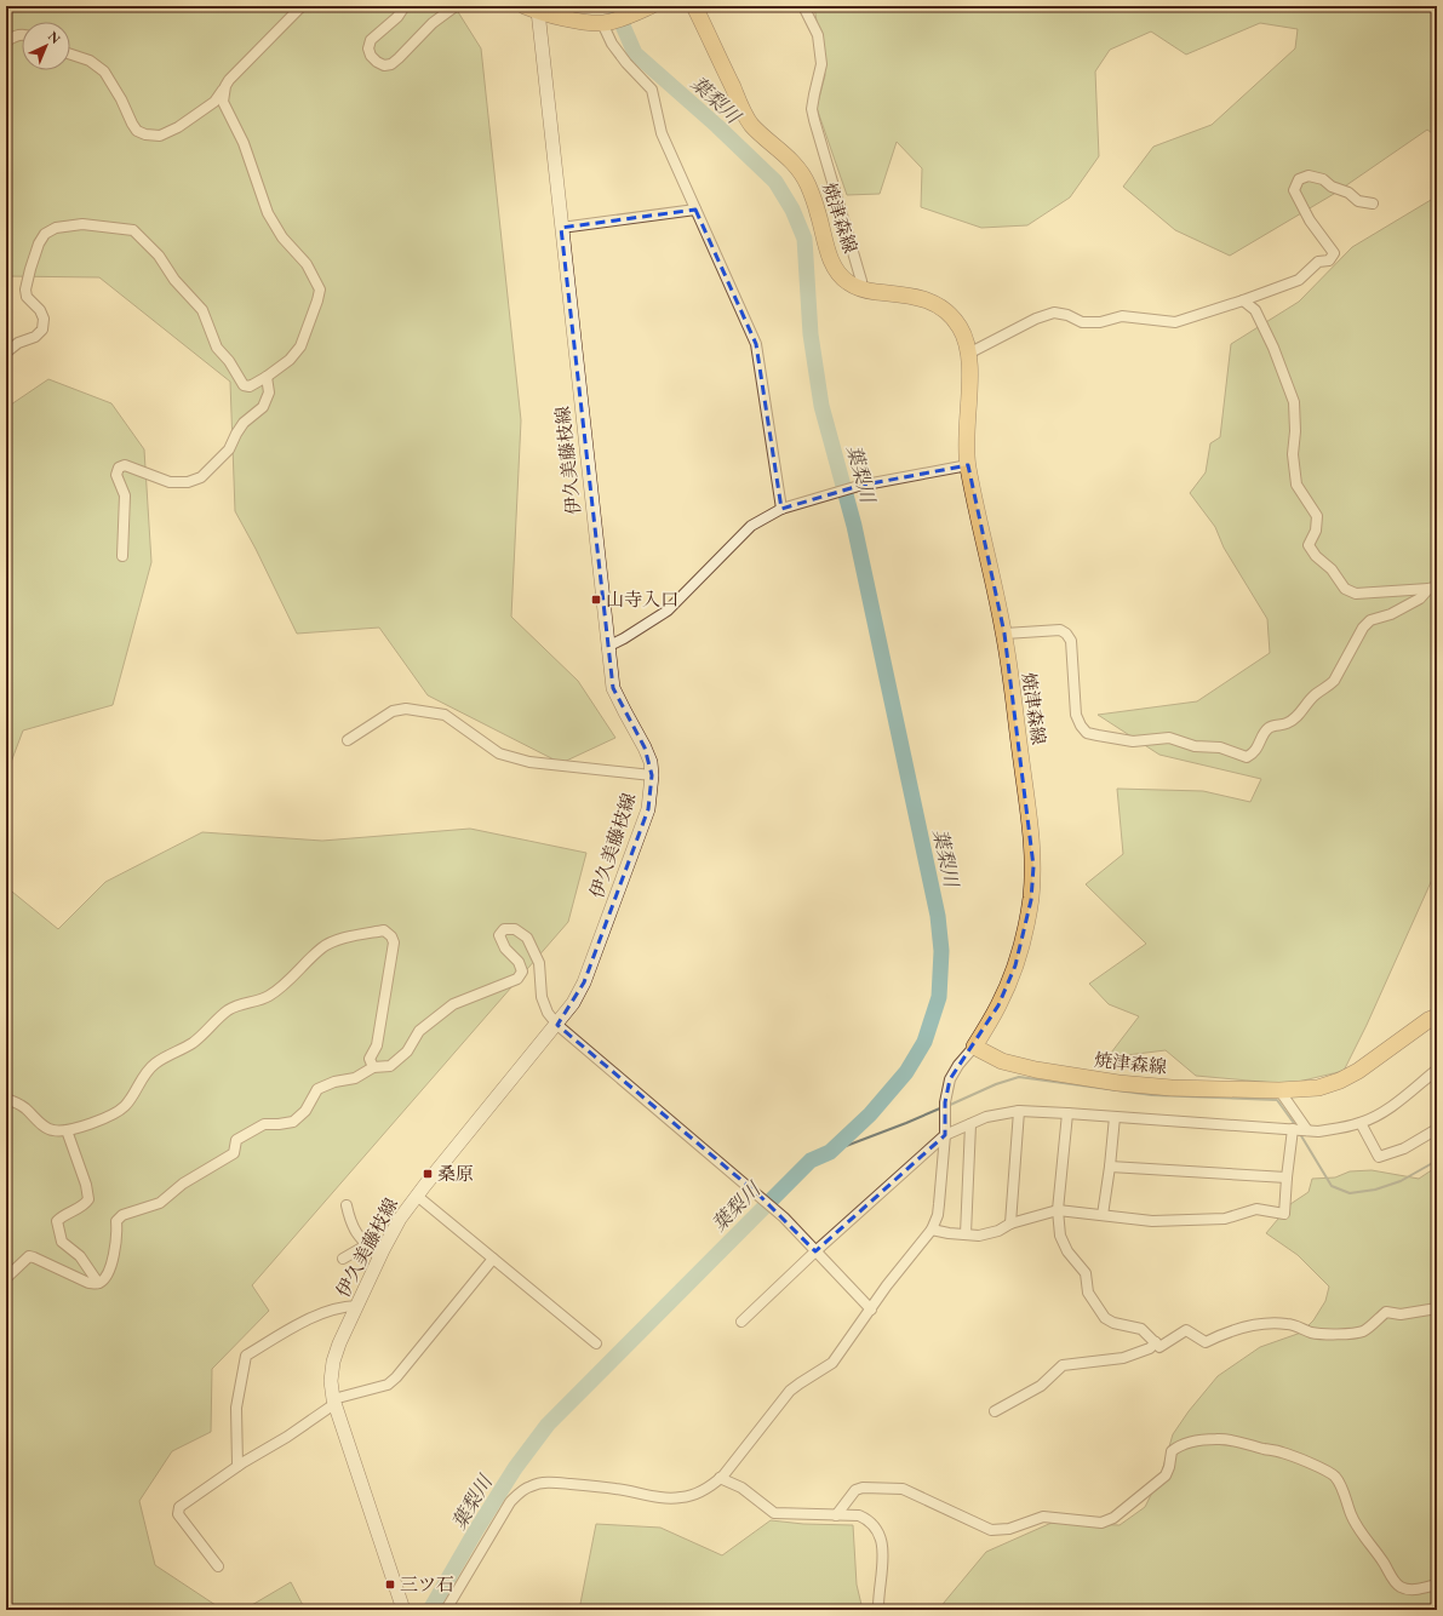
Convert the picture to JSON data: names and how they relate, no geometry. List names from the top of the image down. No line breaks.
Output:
{"streets":{"main road":["焼津森線","伊久美藤枝線"]},"water":["葉梨川"],"places":{"transit":["山寺入口","桑原","三ツ石"]},"north":"top right"}
